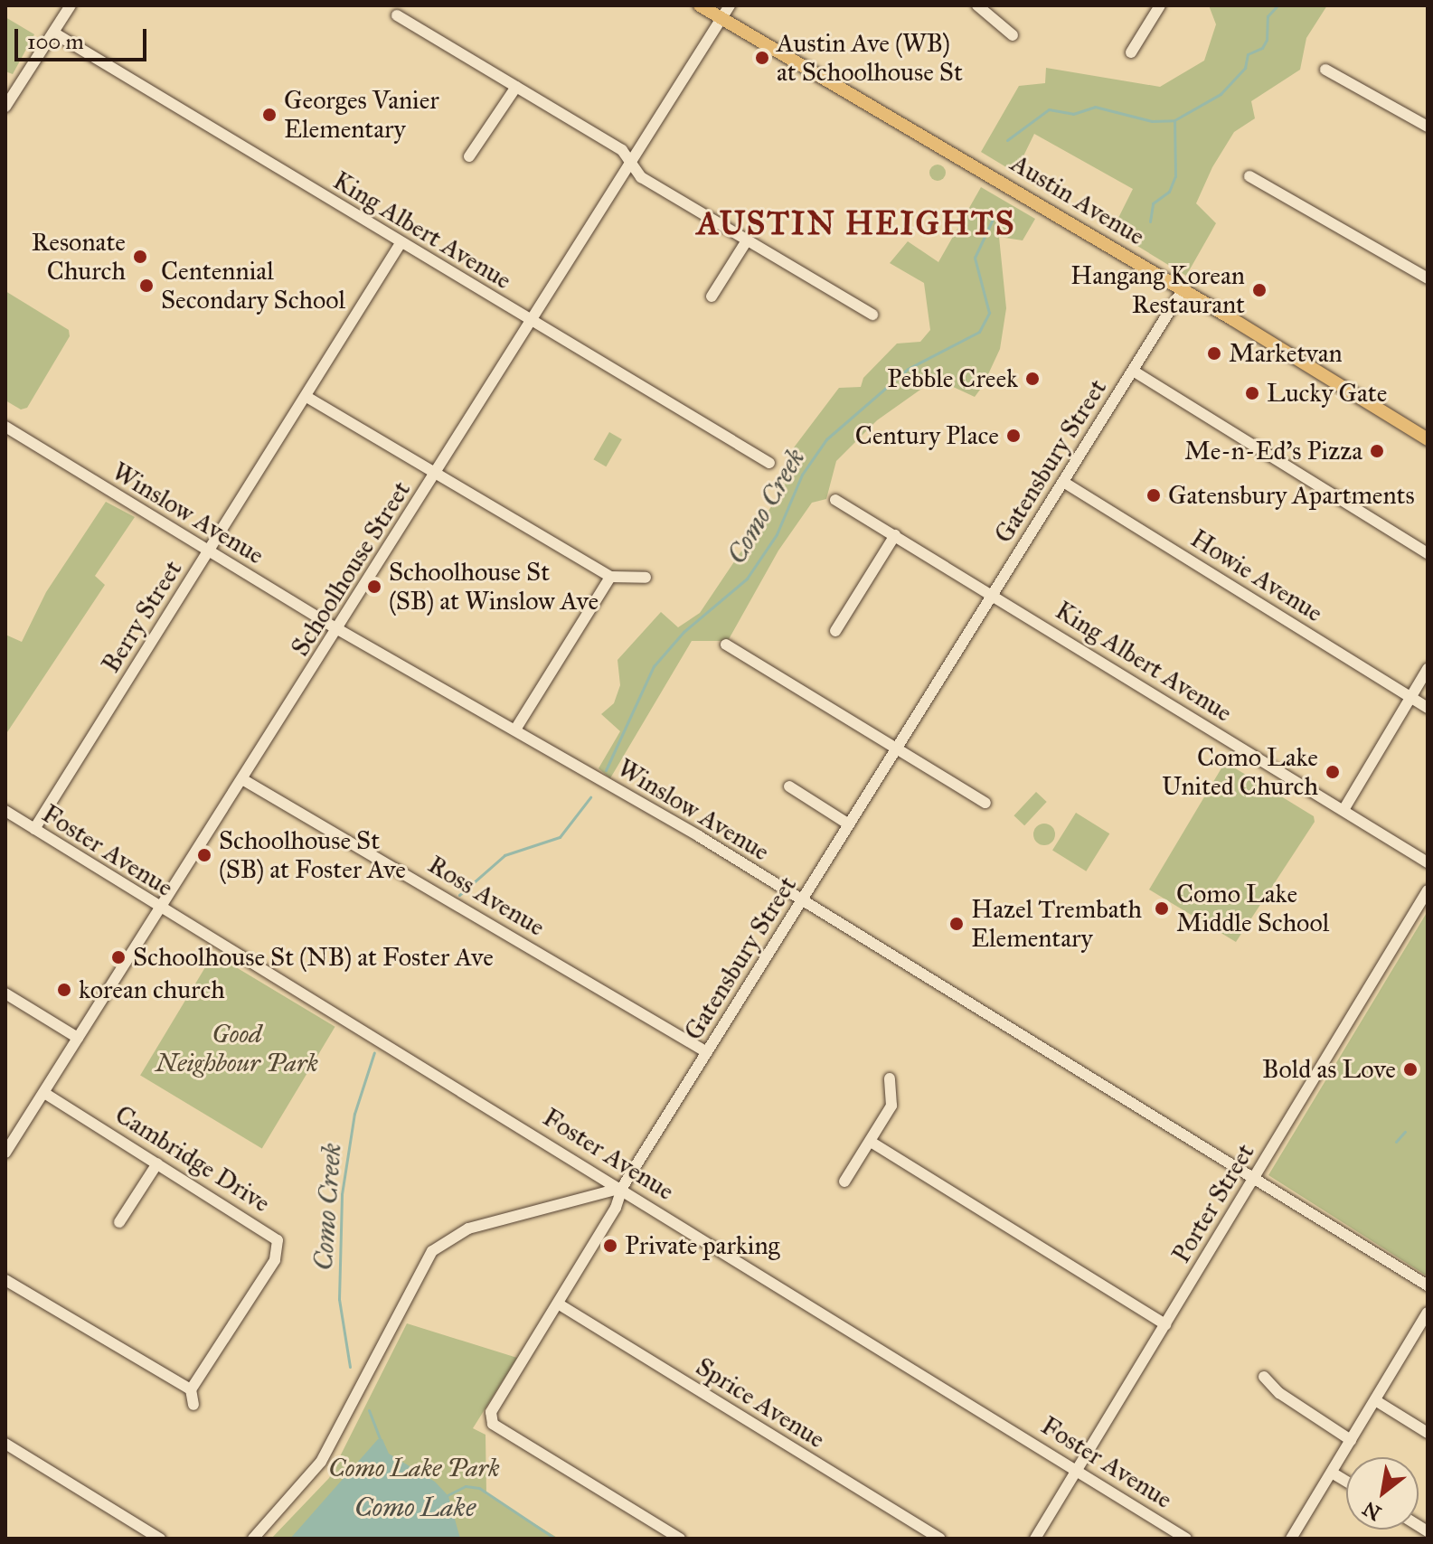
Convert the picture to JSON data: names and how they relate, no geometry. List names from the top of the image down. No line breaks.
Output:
{"streets":{"main road":["Austin Avenue"],"street":["King Albert Avenue","Gatensbury Street","Winslow Avenue","Schoolhouse Street","Howie Avenue","Berry Street","Foster Avenue","Ross Avenue","Cambridge Drive","Porter Street","Sprice Avenue"]},"crossings":[["Austin Avenue","Gatensbury Street"],["Austin Avenue","Schoolhouse Street"],["King Albert Avenue","Gatensbury Street"],["King Albert Avenue","Schoolhouse Street"],["King Albert Avenue","Berry Street"],["Gatensbury Street","Winslow Avenue"],["Gatensbury Street","Howie Avenue"],["Gatensbury Street","Foster Avenue"],["Gatensbury Street","Ross Avenue"],["Gatensbury Street","Sprice Avenue"],["Winslow Avenue","Schoolhouse Street"],["Winslow Avenue","Berry Street"],["Winslow Avenue","Porter Street"],["Schoolhouse Street","Foster Avenue"],["Schoolhouse Street","Ross Avenue"],["Schoolhouse Street","Cambridge Drive"],["Berry Street","Foster Avenue"],["Foster Avenue","Porter Street"]],"districts":["AUSTIN HEIGHTS"],"water":["Como Creek","Como Lake"],"parks":["Good Neighbour Park","Como Lake Park"],"places":["Austin Ave (WB) at Schoolhouse St","Georges Vanier Elementary","Resonate Church","Centennial Secondary School","Hangang Korean Restaurant","Marketvan","Pebble Creek","Lucky Gate","Century Place","Me-n-Ed's Pizza","Gatensbury Apartments","Schoolhouse St (SB) at Winslow Ave","Como Lake United Church","Schoolhouse St (SB) at Foster Ave","Como Lake Middle School","Hazel Trembath Elementary","Schoolhouse St (NB) at Foster Ave","korean church","Bold as Love","Private parking"],"scale_bar":"100 m","north":"bottom left"}
